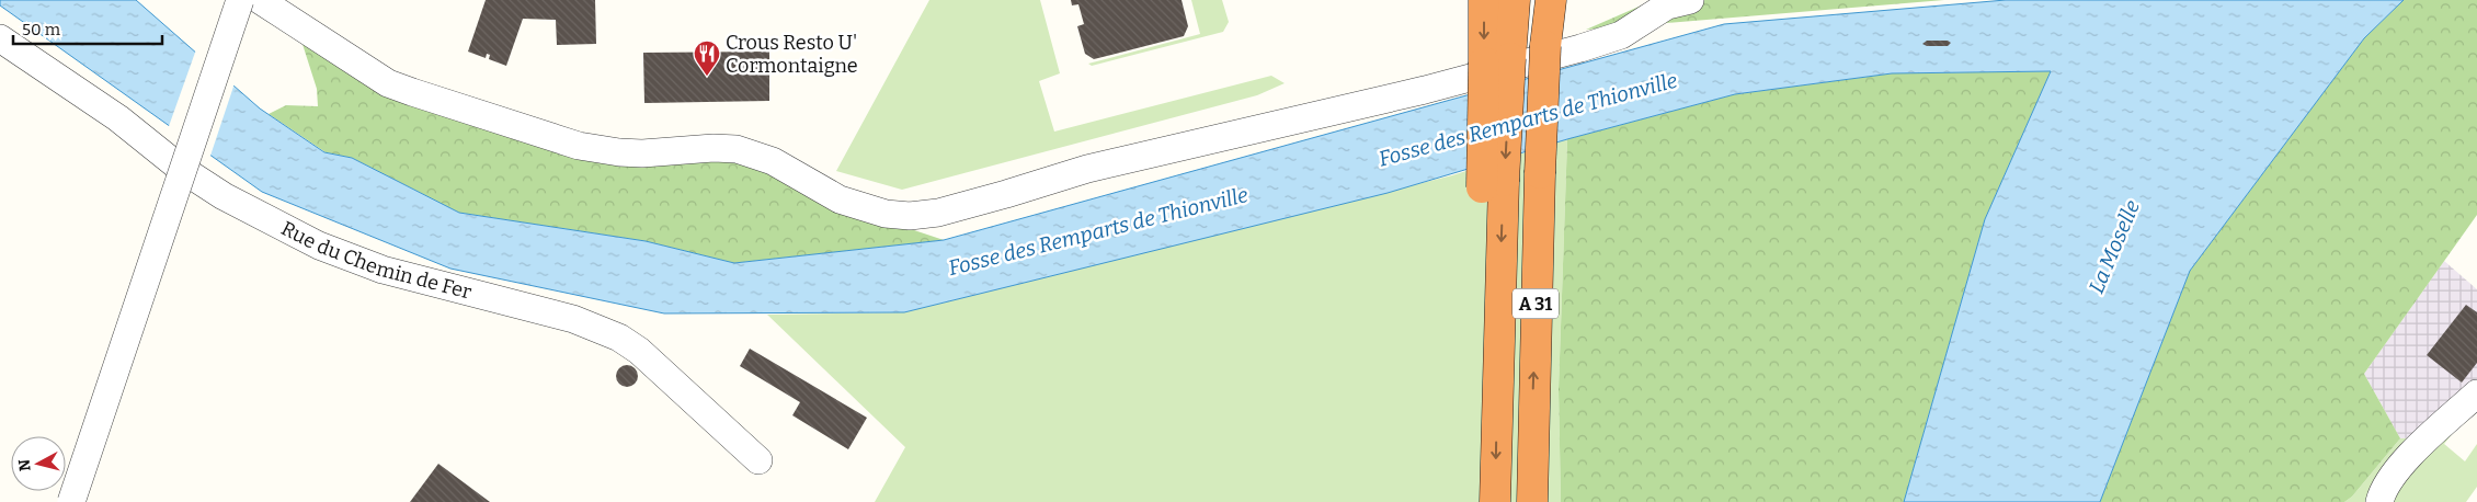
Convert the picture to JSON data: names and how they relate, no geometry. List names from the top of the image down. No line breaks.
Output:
{"streets":{"highway":["A 31"],"street":["Rue du Chemin de Fer"]},"water":["Fosse des Remparts de Thionville","La Moselle"],"places":{"restaurant":["Crous Resto U' Cormontaigne"]},"scale_bar":"50 m","north":"left"}
